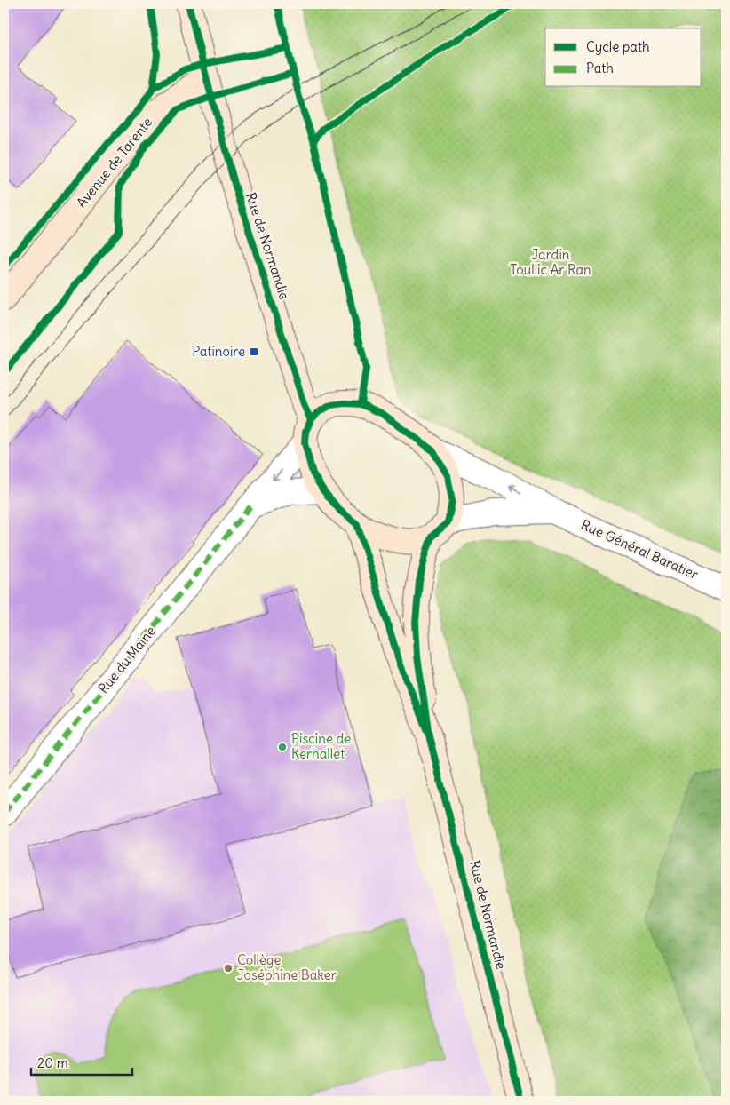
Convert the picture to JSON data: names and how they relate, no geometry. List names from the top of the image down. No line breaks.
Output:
{"streets":{"street":["Avenue de Tarente","Rue de Normandie","Rue Général Baratier","Rue du Maine"]},"crossings":[["Avenue de Tarente","Rue de Normandie"],["Rue de Normandie","Rue Général Baratier"],["Rue de Normandie","Rue du Maine"],["Rue Général Baratier","Rue du Maine"]],"parks":["Jardin Toullic Ar Ran"],"places":{"transit":["Patinoire"],"other":["Piscine de Kerhallet","Collège Joséphine Baker"]},"legend":["Cycle path","Path"],"scale_bar":"20 m"}
